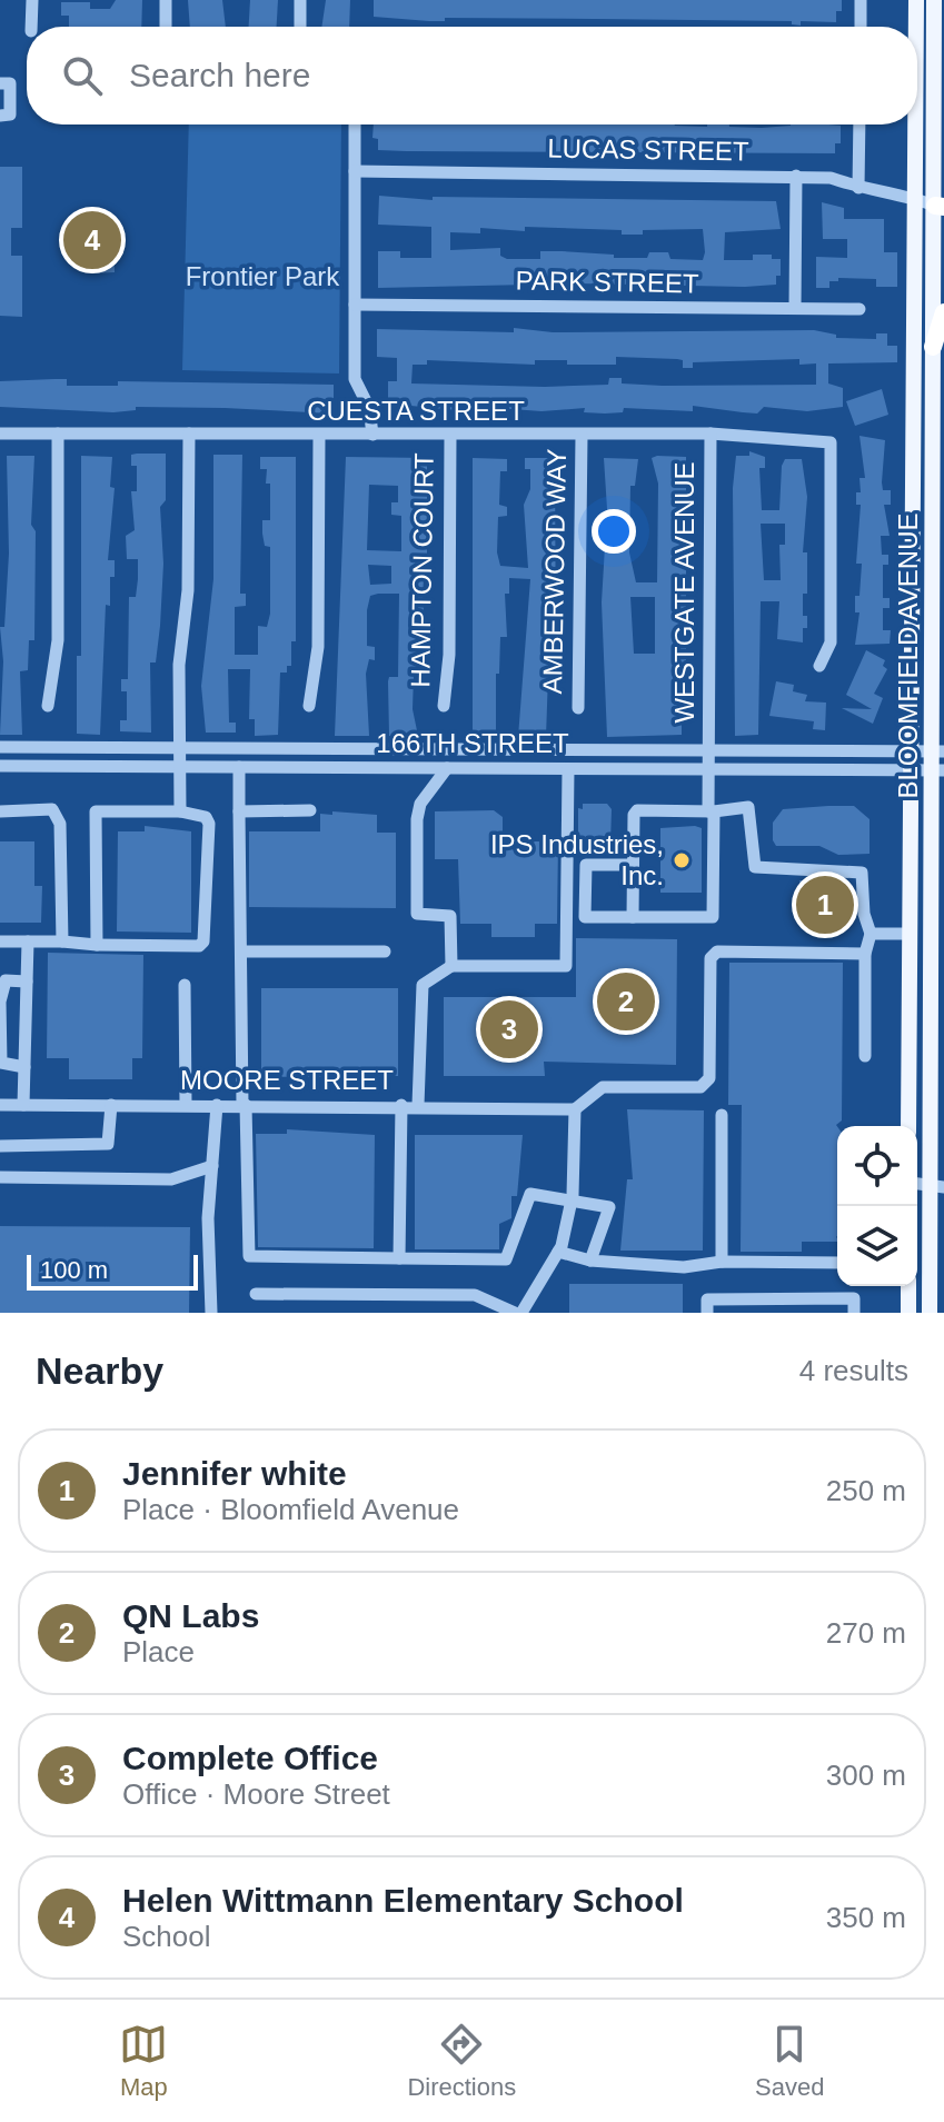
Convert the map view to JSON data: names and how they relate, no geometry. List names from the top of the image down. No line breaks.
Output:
{"streets":{"main road":["BLOOMFIELD AVENUE"],"street":["LUCAS STREET","PARK STREET","CUESTA STREET","HAMPTON COURT","AMBERWOOD WAY","WESTGATE AVENUE","166TH STREET","MOORE STREET"]},"crossings":[["LUCAS STREET","BLOOMFIELD AVENUE"],["CUESTA STREET","HAMPTON COURT"],["CUESTA STREET","AMBERWOOD WAY"],["CUESTA STREET","WESTGATE AVENUE"],["WESTGATE AVENUE","166TH STREET"],["BLOOMFIELD AVENUE","166TH STREET"]],"parks":["Frontier Park"],"places":["IPS Industries, Inc."],"scale_bar":"100 m","page":{"search":"Search here","pins":["4","1","2","3"],"scale":"100 m","heading":["Nearby","4 results"],"list":[{"mark":"1","name":"Jennifer white","note":"Place · Bloomfield Avenue","value":"250 m"},{"mark":"2","name":"QN Labs","note":"Place","value":"270 m"},{"mark":"3","name":"Complete Office","note":"Office · Moore Street","value":"300 m"},{"mark":"4","name":"Helen Wittmann Elementary School","note":"School","value":"350 m"}],"nav":["Map","Directions","Saved"]}}
